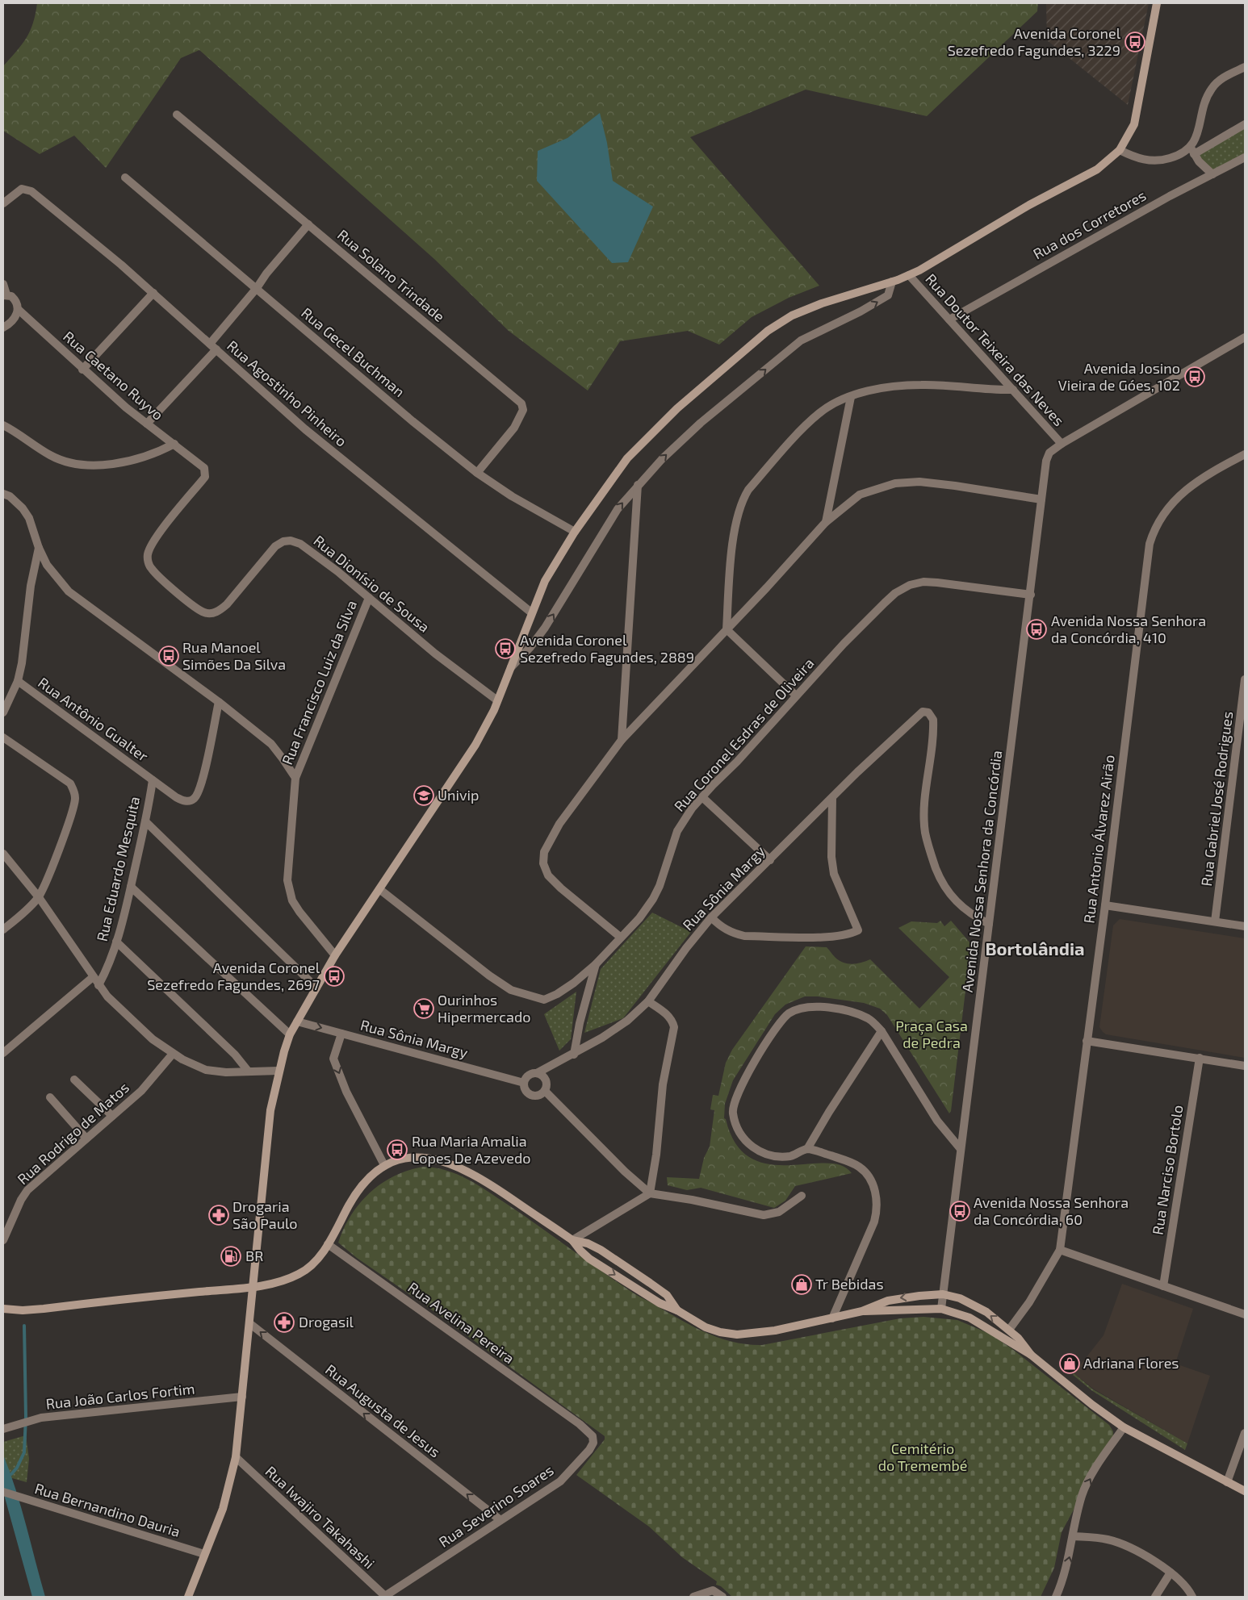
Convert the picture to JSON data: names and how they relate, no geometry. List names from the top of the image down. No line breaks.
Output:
{"streets":{"street":["Rua dos Corretores","Rua Solano Trindade","Rua Doutor Teixeira das Neves","Rua Gecel Buchman","Rua Caetano Ruyvo","Rua Agostinho Pinheiro","Rua Dionísio de Sousa","Rua Francisco Luiz da Silva","Rua Antônio Gualter","Rua Coronel Esdras de Oliveira","Rua Gabriel José Rodrigues","Rua Antonio Álvarez Airão","Rua Eduardo Mesquita","Avenida Nossa Senhora da Concórdia","Rua Sônia Margy","Rua Rodrigo de Matos","Rua Narciso Bortolo","Rua Avelina Pereira","Rua João Carlos Fortim","Rua Augusta de Jesus","Rua Severino Soares","Rua Bernandino Dauria","Rua Iwajiro Takahashi"]},"crossings":[["Rua dos Corretores","Rua Doutor Teixeira das Neves"],["Rua Solano Trindade","Rua Gecel Buchman"],["Rua Doutor Teixeira das Neves","Avenida Nossa Senhora da Concórdia"],["Rua Caetano Ruyvo","Rua Dionísio de Sousa"],["Rua Dionísio de Sousa","Rua Francisco Luiz da Silva"],["Rua Antônio Gualter","Rua Eduardo Mesquita"],["Rua Coronel Esdras de Oliveira","Avenida Nossa Senhora da Concórdia"],["Avenida Nossa Senhora da Concórdia","Rua Sônia Margy"],["Rua Avelina Pereira","Rua Severino Soares"],["Rua Augusta de Jesus","Rua Severino Soares"],["Rua Severino Soares","Rua Iwajiro Takahashi"]],"one_way":["Rua Augusta de Jesus"],"districts":["Bortolândia"],"parks":["Praça Casa de Pedra","Cemitério do Tremembé"],"places":{"bus stop":["Avenida Coronel Sezefredo Fagundes, 3229","Avenida Josino Vieira de Góes, 102","Avenida Nossa Senhora da Concórdia, 410","Avenida Coronel Sezefredo Fagundes, 2889","Rua Manoel Simões Da Silva","Avenida Coronel Sezefredo Fagundes, 2697","Rua Maria Amalia Lopes De Azevedo","Avenida Nossa Senhora da Concórdia, 60"],"school or university":["Univip"],"supermarket":["Ourinhos Hipermercado"],"pharmacy":["Drogaria São Paulo","Drogasil"],"fuel station":["BR"],"shop":["Tr Bebidas","Adriana Flores"]}}
